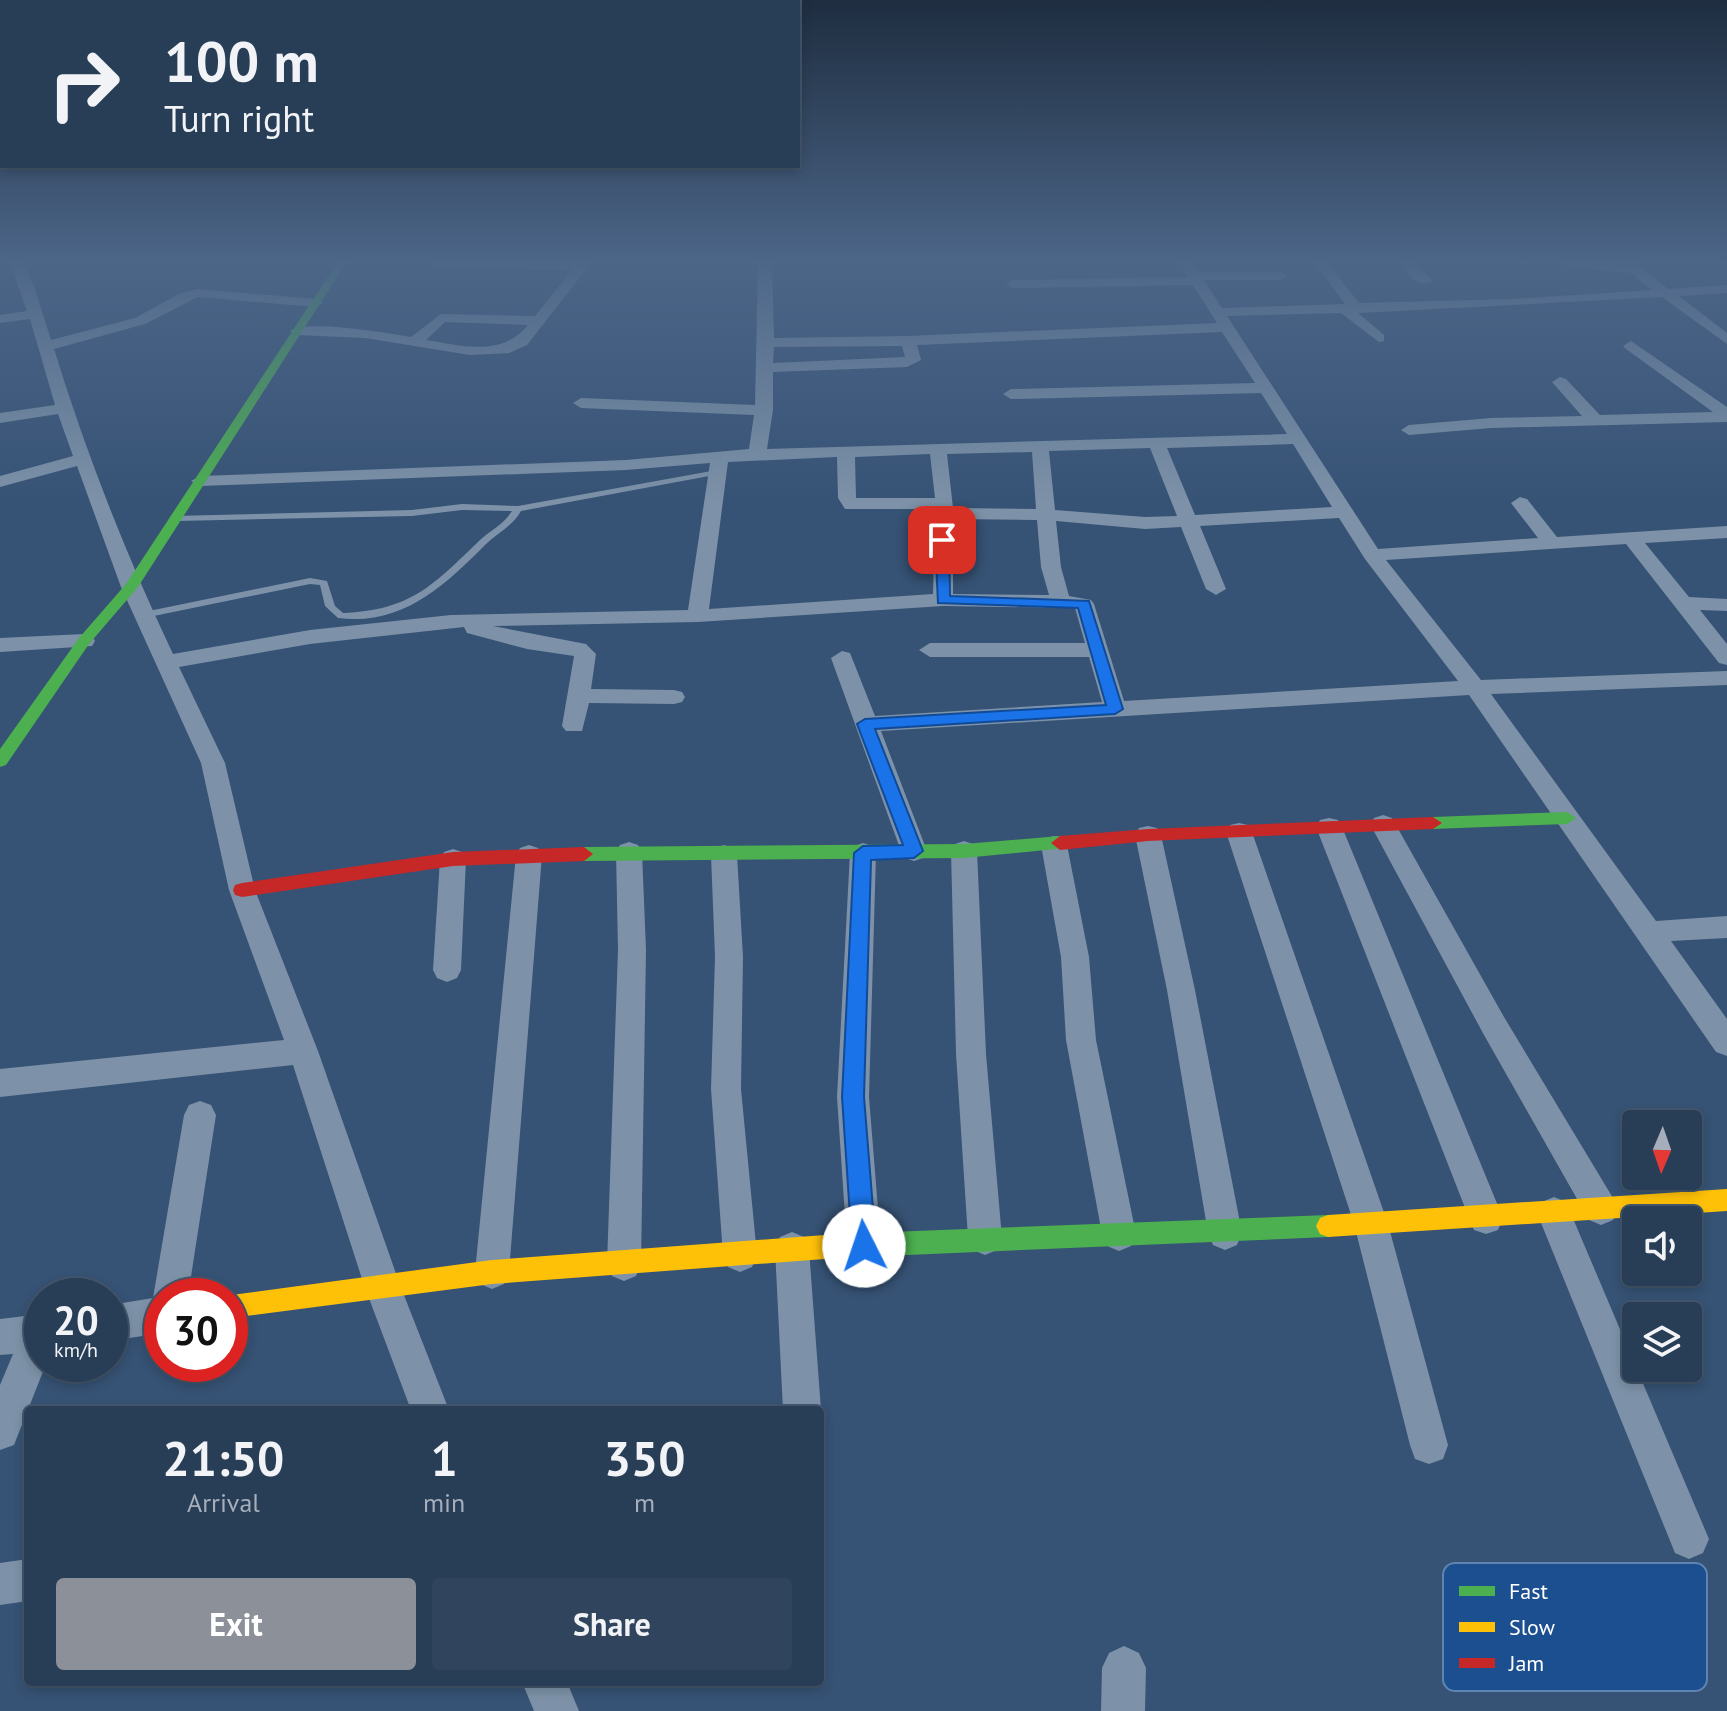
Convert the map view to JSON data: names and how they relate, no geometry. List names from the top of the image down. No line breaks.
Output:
{"legend":["Fast","Slow","Jam"],"north":"bottom","page":{"turn":["100 m","Turn right"],"speed":"20 km/h","limit":"30","eta":["21:50","Arrival","1","min","350","m"],"buttons":["Exit","Share"]}}
